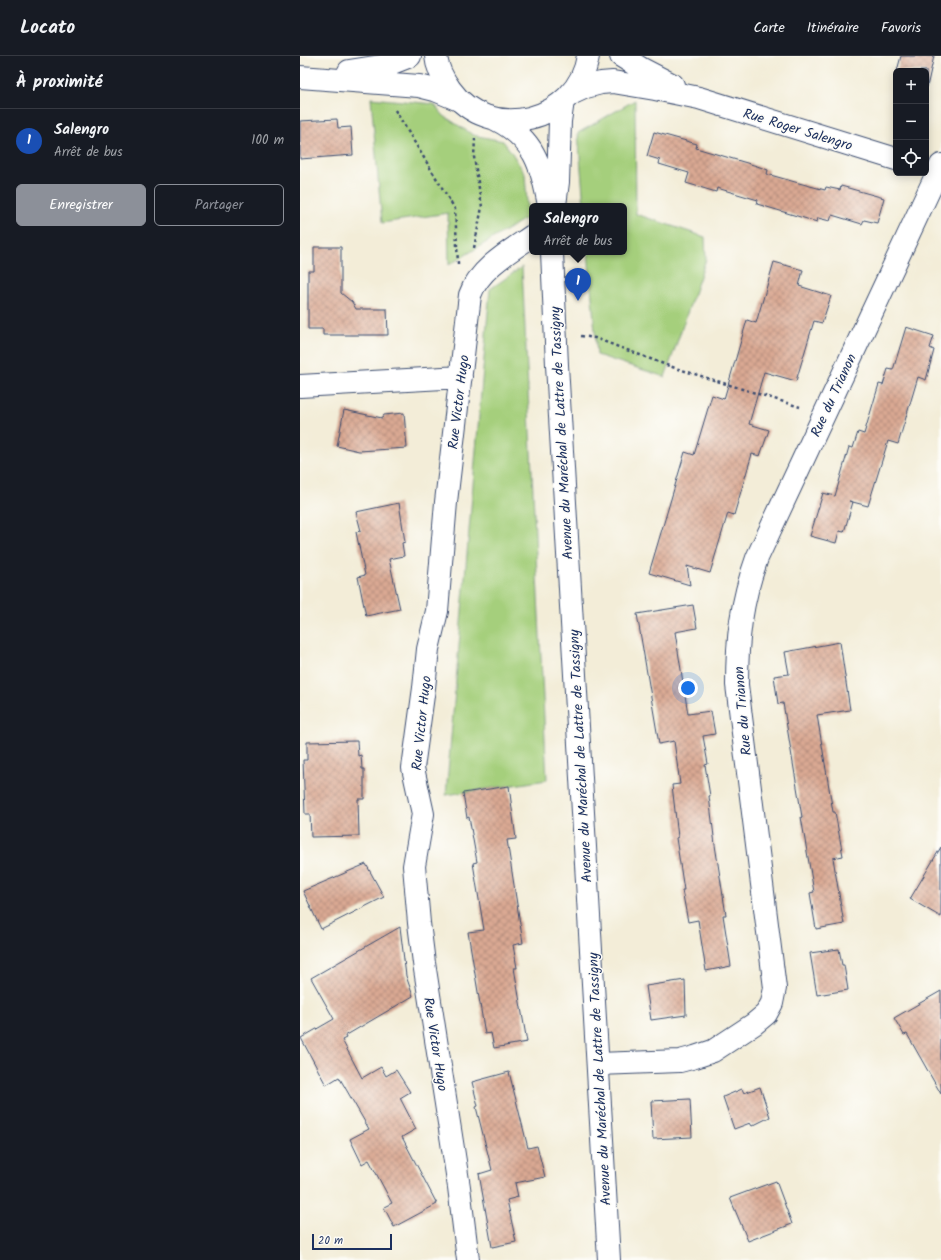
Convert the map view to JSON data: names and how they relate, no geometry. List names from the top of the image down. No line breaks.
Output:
{"streets":{"street":["Rue Roger Salengro","Rue du Trianon","Rue Victor Hugo","Avenue du Maréchal de Lattre de Tassigny"]},"crossings":[["Rue du Trianon","Avenue du Maréchal de Lattre de Tassigny"]],"scale_bar":"20 m","page":{"header":"Locato","nav":["Carte","Itinéraire","Favoris"],"heading":"À proximité","map_buttons":["+","−"],"list":[{"mark":"1","name":"Salengro","note":"Arrêt de bus","value":"100 m"}],"buttons":["Enregistrer","Partager"],"popup":["Salengro","Arrêt de bus"],"pins":"1","scale":"20 m"}}
